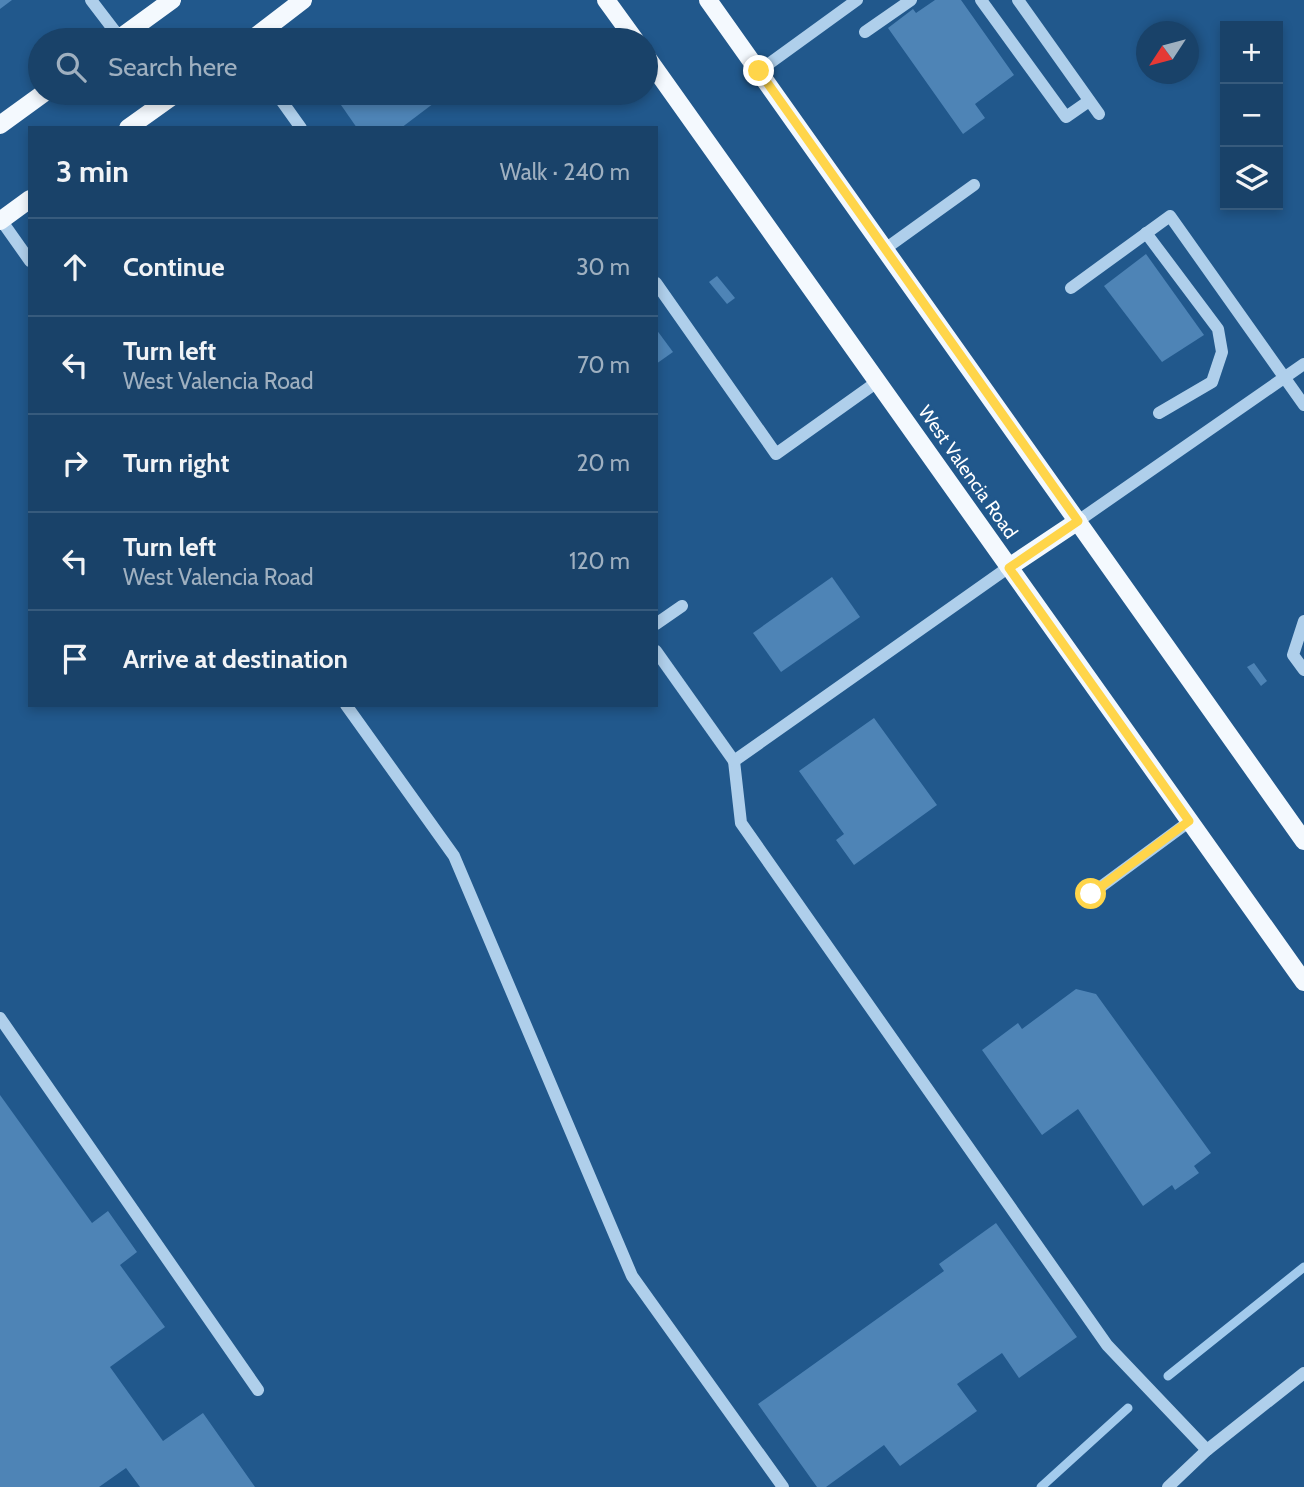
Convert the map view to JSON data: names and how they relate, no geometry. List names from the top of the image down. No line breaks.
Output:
{"streets":{"main road":["West Valencia Road"]},"north":"bottom left","page":{"map_buttons":["+","−"],"search":"Search here","heading":["3 min","Walk · 240 m"],"list":[["Continue","30 m"],["Turn left","West Valencia Road","70 m"],["Turn right","20 m"],["Turn left","West Valencia Road","120 m"],"Arrive at destination"]}}
